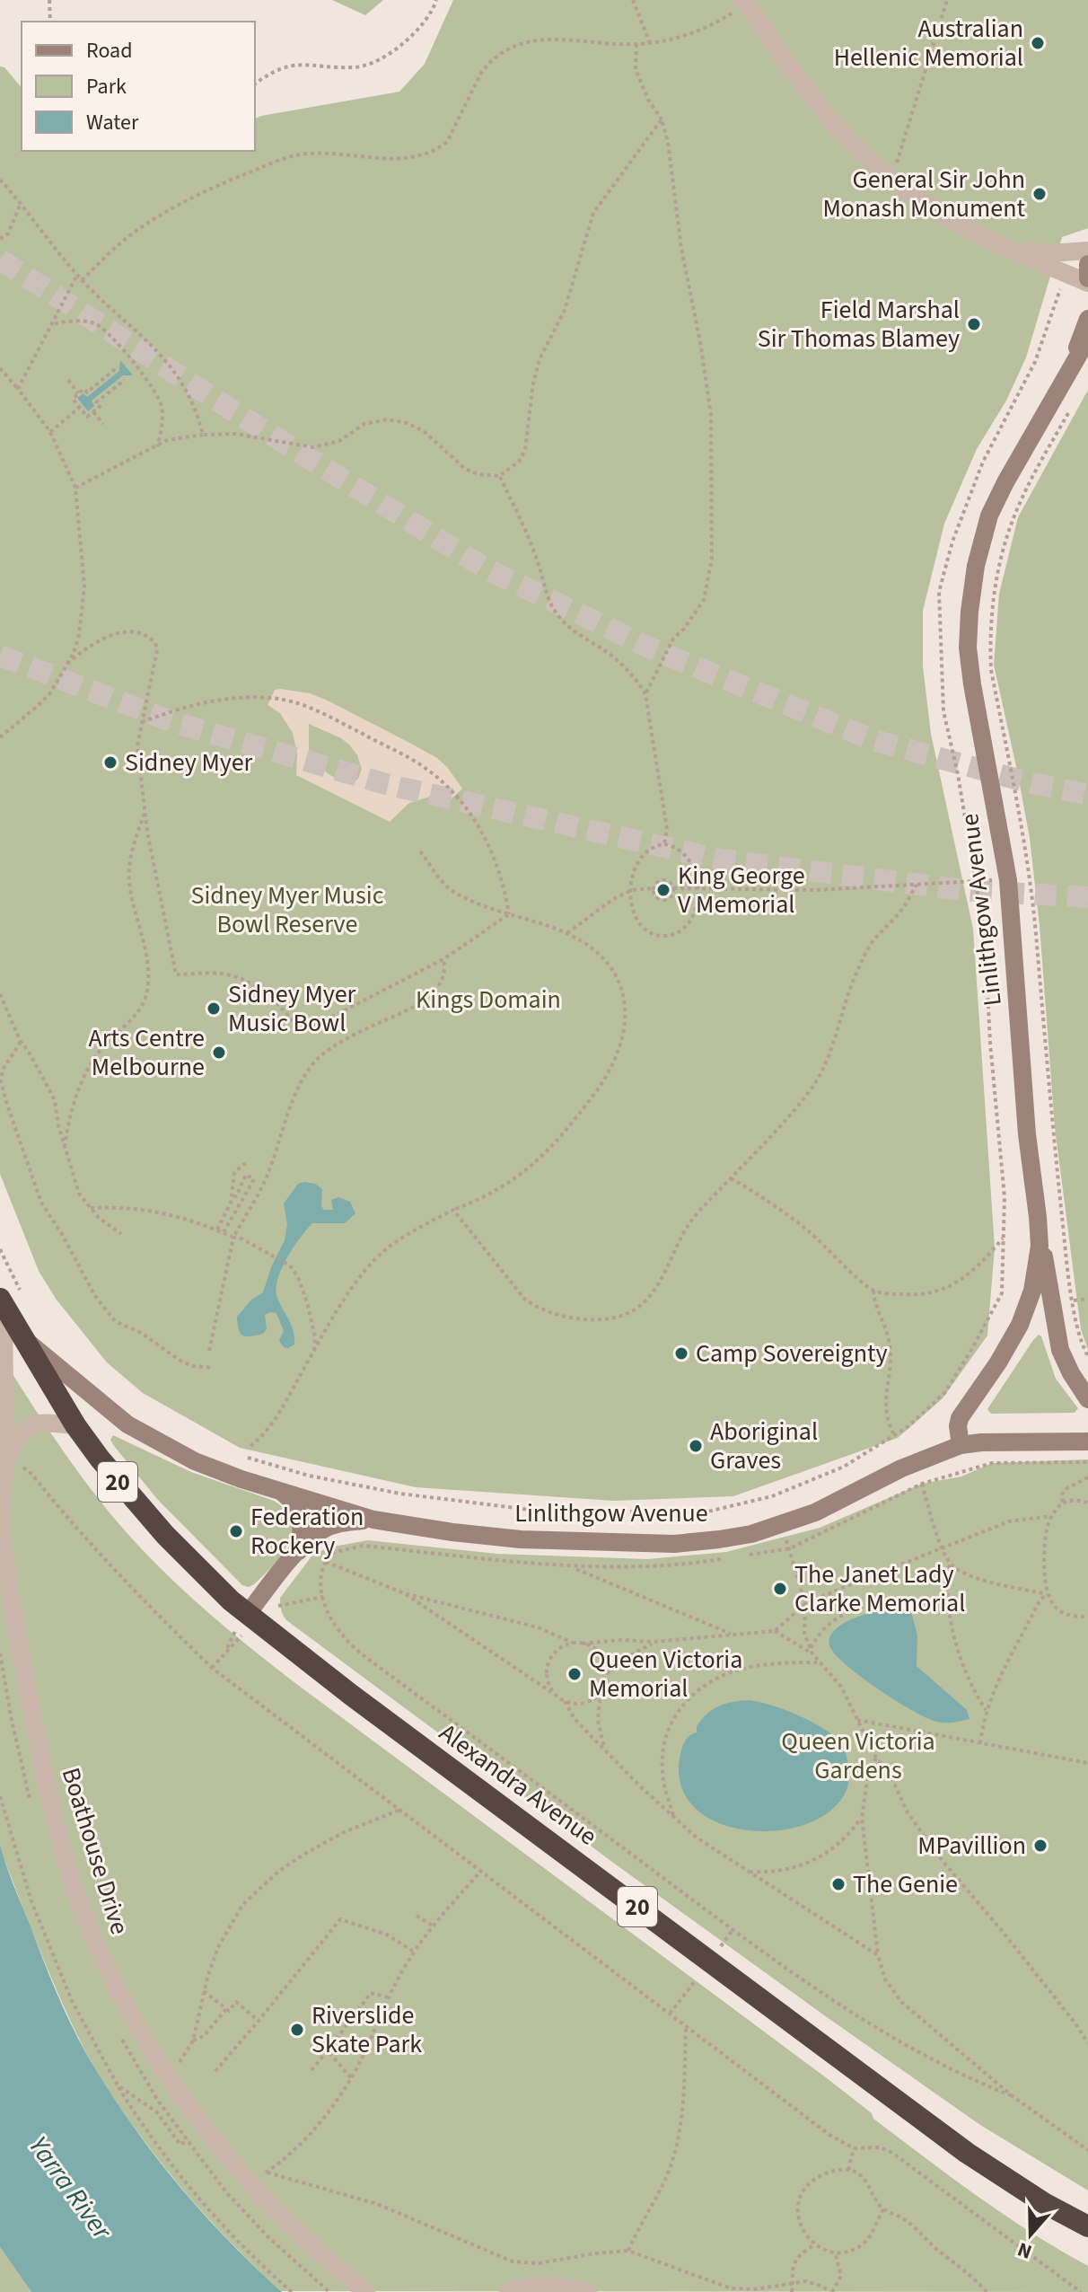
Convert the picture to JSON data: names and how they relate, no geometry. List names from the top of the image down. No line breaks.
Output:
{"streets":{"highway":["20","Alexandra Avenue"],"street":["Linlithgow Avenue","Boathouse Drive"]},"crossings":[["Linlithgow Avenue","Alexandra Avenue"],["Alexandra Avenue","Boathouse Drive"]],"water":["Yarra River"],"parks":["Sidney Myer Music Bowl Reserve","Kings Domain","Queen Victoria Gardens"],"places":["Australian Hellenic Memorial","General Sir John Monash Monument","Field Marshal Sir Thomas Blamey","Sidney Myer","King George V Memorial","Sidney Myer Music Bowl","Arts Centre Melbourne","Camp Sovereignty","Aboriginal Graves","Federation Rockery","The Janet Lady Clarke Memorial","Queen Victoria Memorial","MPavillion","The Genie","Riverslide Skate Park"],"legend":["Road","Park","Water"],"north":"bottom"}
